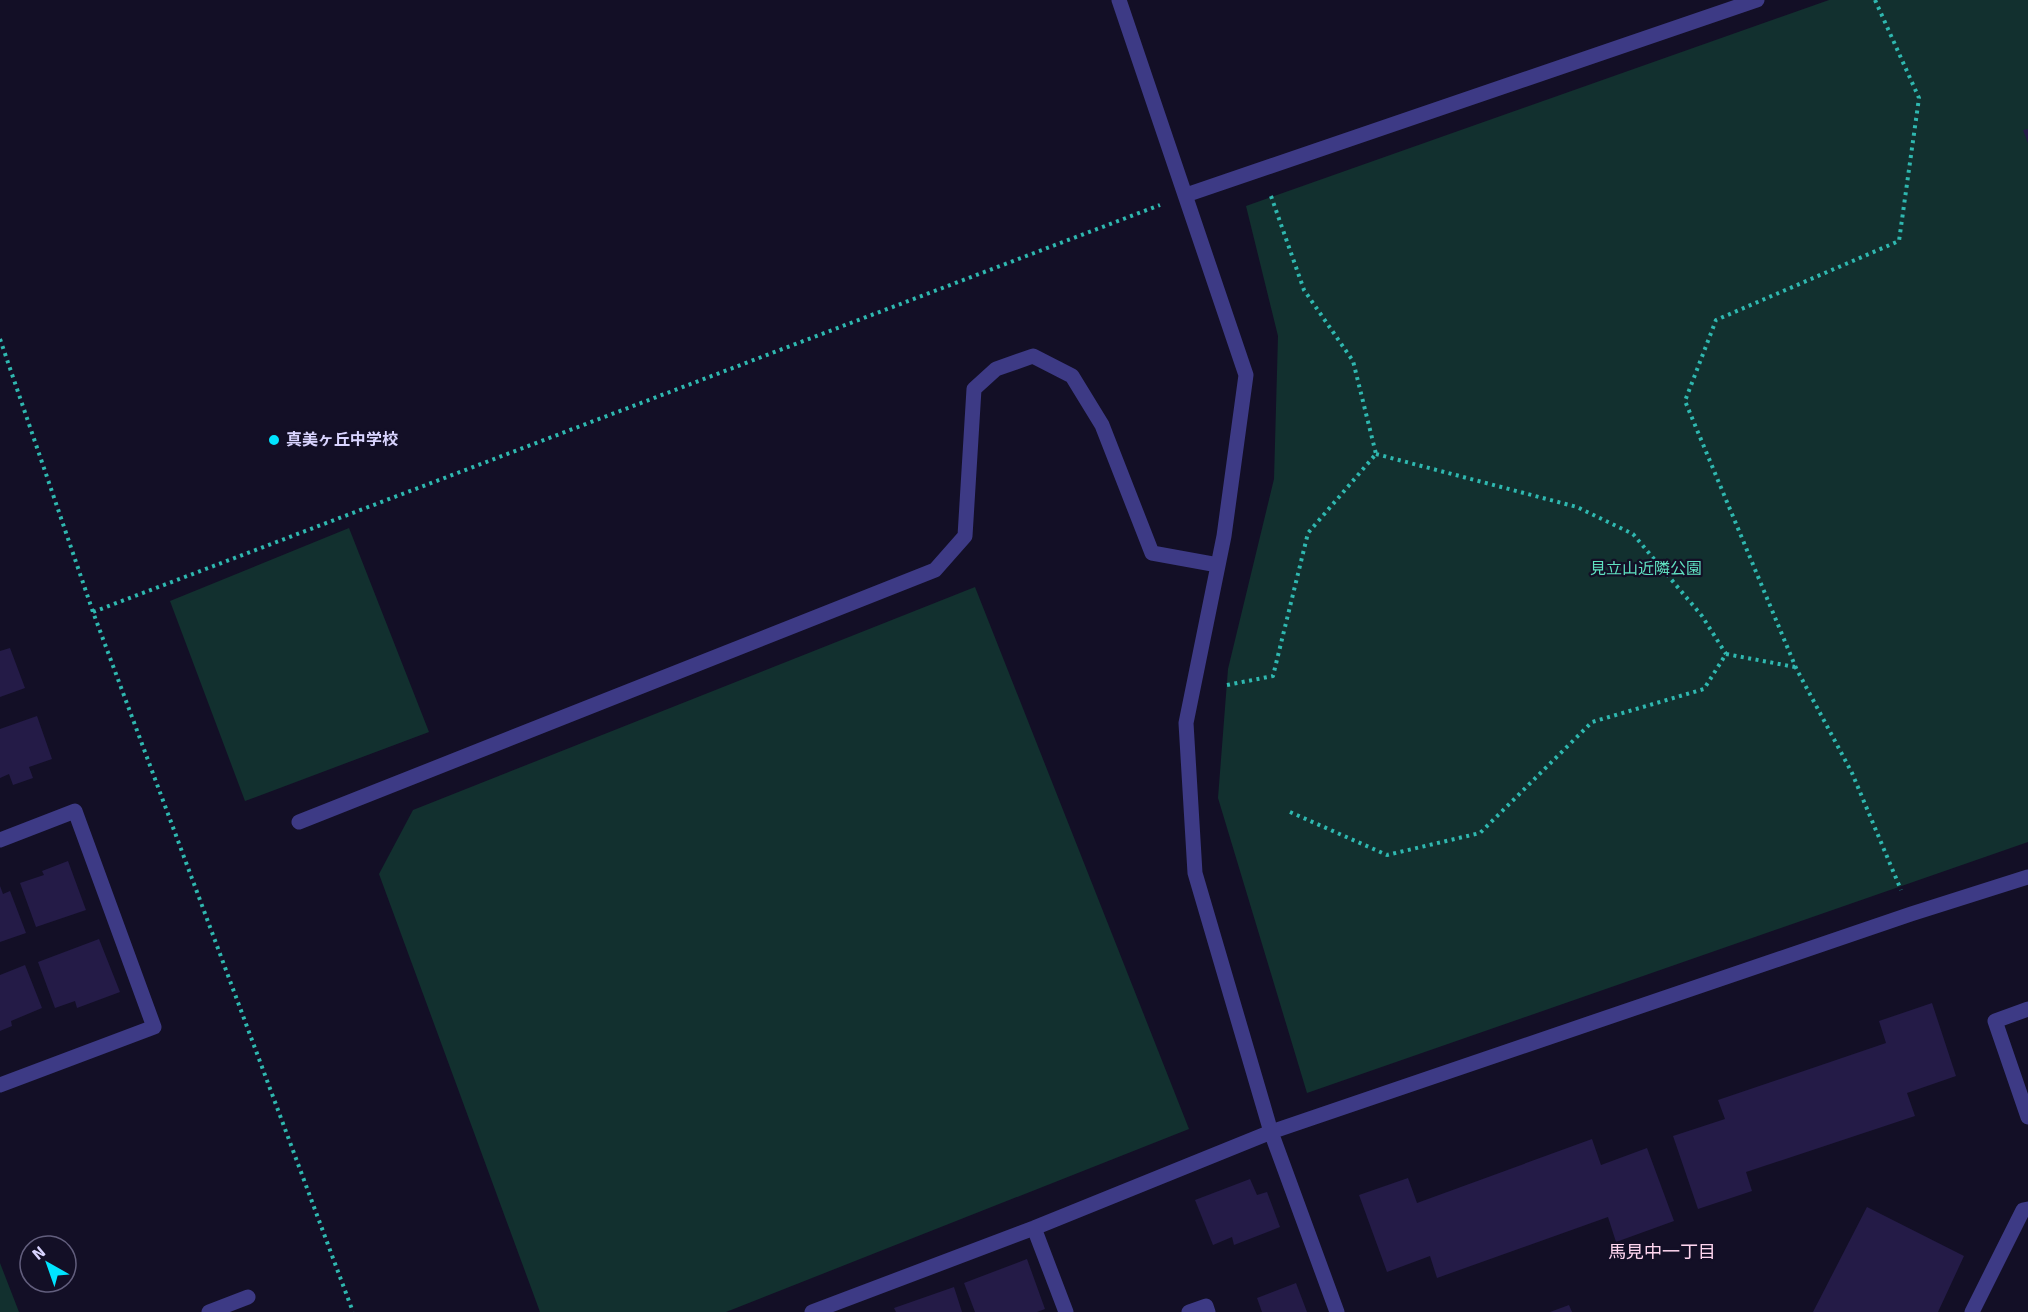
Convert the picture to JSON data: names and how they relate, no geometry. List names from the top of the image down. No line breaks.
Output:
{"districts":["馬見中一丁目"],"parks":["見立山近隣公園"],"places":["真美ヶ丘中学校"],"north":"top left"}
